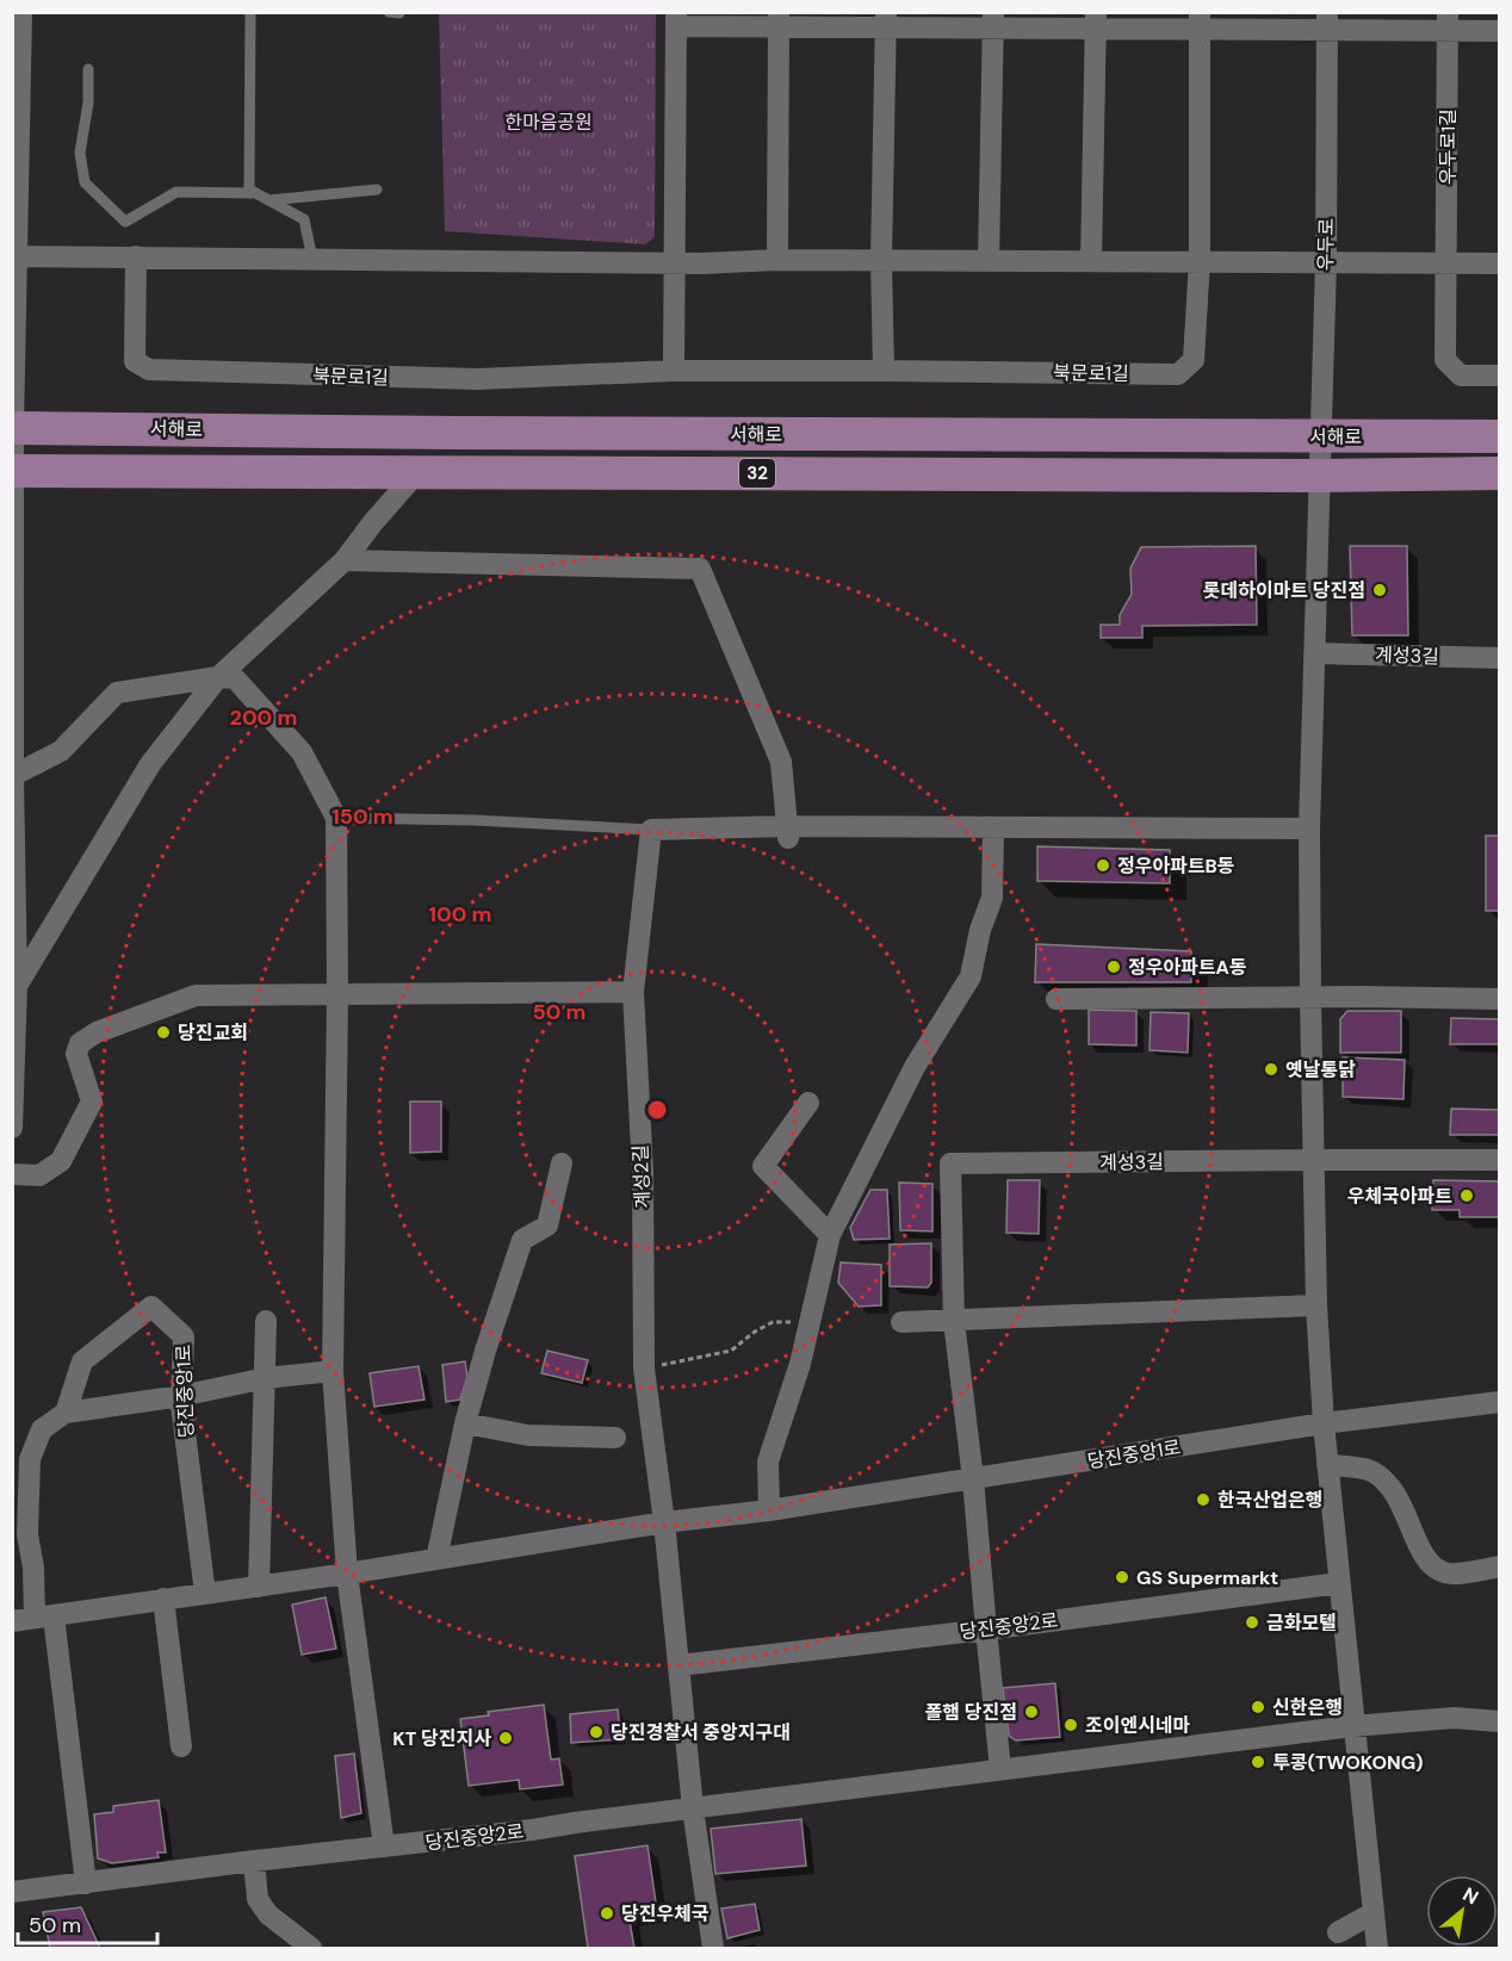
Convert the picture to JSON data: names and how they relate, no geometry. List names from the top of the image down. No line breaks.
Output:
{"streets":{"main road":["서해로","32"],"street":["우두로1길","우두로","북문로1길","계성3길","계성2길","당진중앙1로","당진중앙2로"]},"crossings":[["우두로","서해로"],["계성2길","당진중앙1로"]],"parks":["한마음공원"],"places":["롯데하이마트 당진점","정우아파트B동","정우아파트A동","당진교회","옛날통닭","우체국아파트","한국산업은행","GS Supermarkt","금화모텔","신한은행","폴햄 당진점","조이엔시네마","당진경찰서 중앙지구대","KT 당진지사","투콩(TWOKONG)","당진우체국"],"scale_bar":"50 m","north":"top right","rings":["200 m","150 m","100 m","50 m"]}
